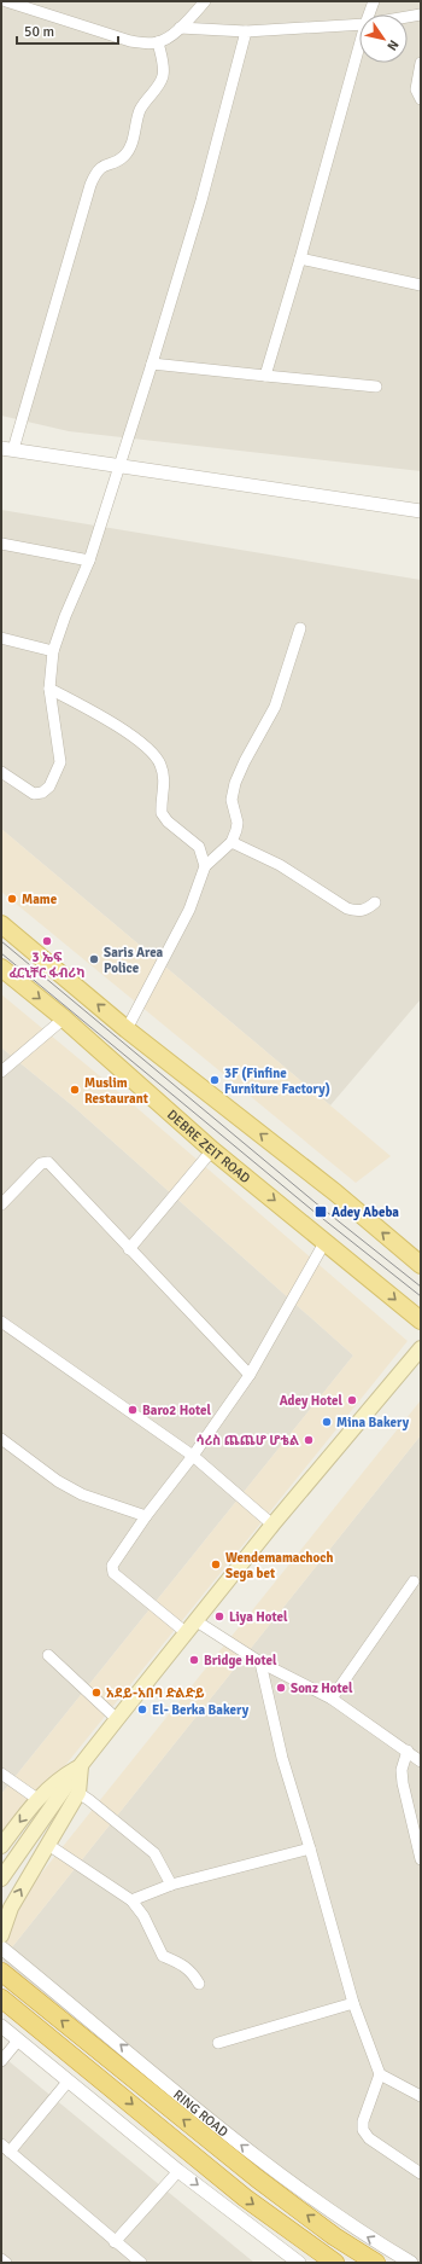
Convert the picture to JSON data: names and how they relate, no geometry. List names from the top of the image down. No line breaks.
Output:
{"streets":{"highway":["RING ROAD"],"main road":["DEBRE ZEIT ROAD"]},"places":{"other":["Mame","3 ኤፍ ፈርኒቸር ፋብሪካ","Saris Area Police","3F (Finfine Furniture Factory)","Muslim Restaurant","Adey Hotel","Baro2 Hotel","Mina Bakery","ሳሪስ ጨጨሆ ሆቴል","Wendemamachoch Sega bet","Liya Hotel","Bridge Hotel","Sonz Hotel","አደይ-አበባ ድልድይ","El- Berka Bakery"],"transit":["Adey Abeba"]},"scale_bar":"50 m","north":"bottom right"}
